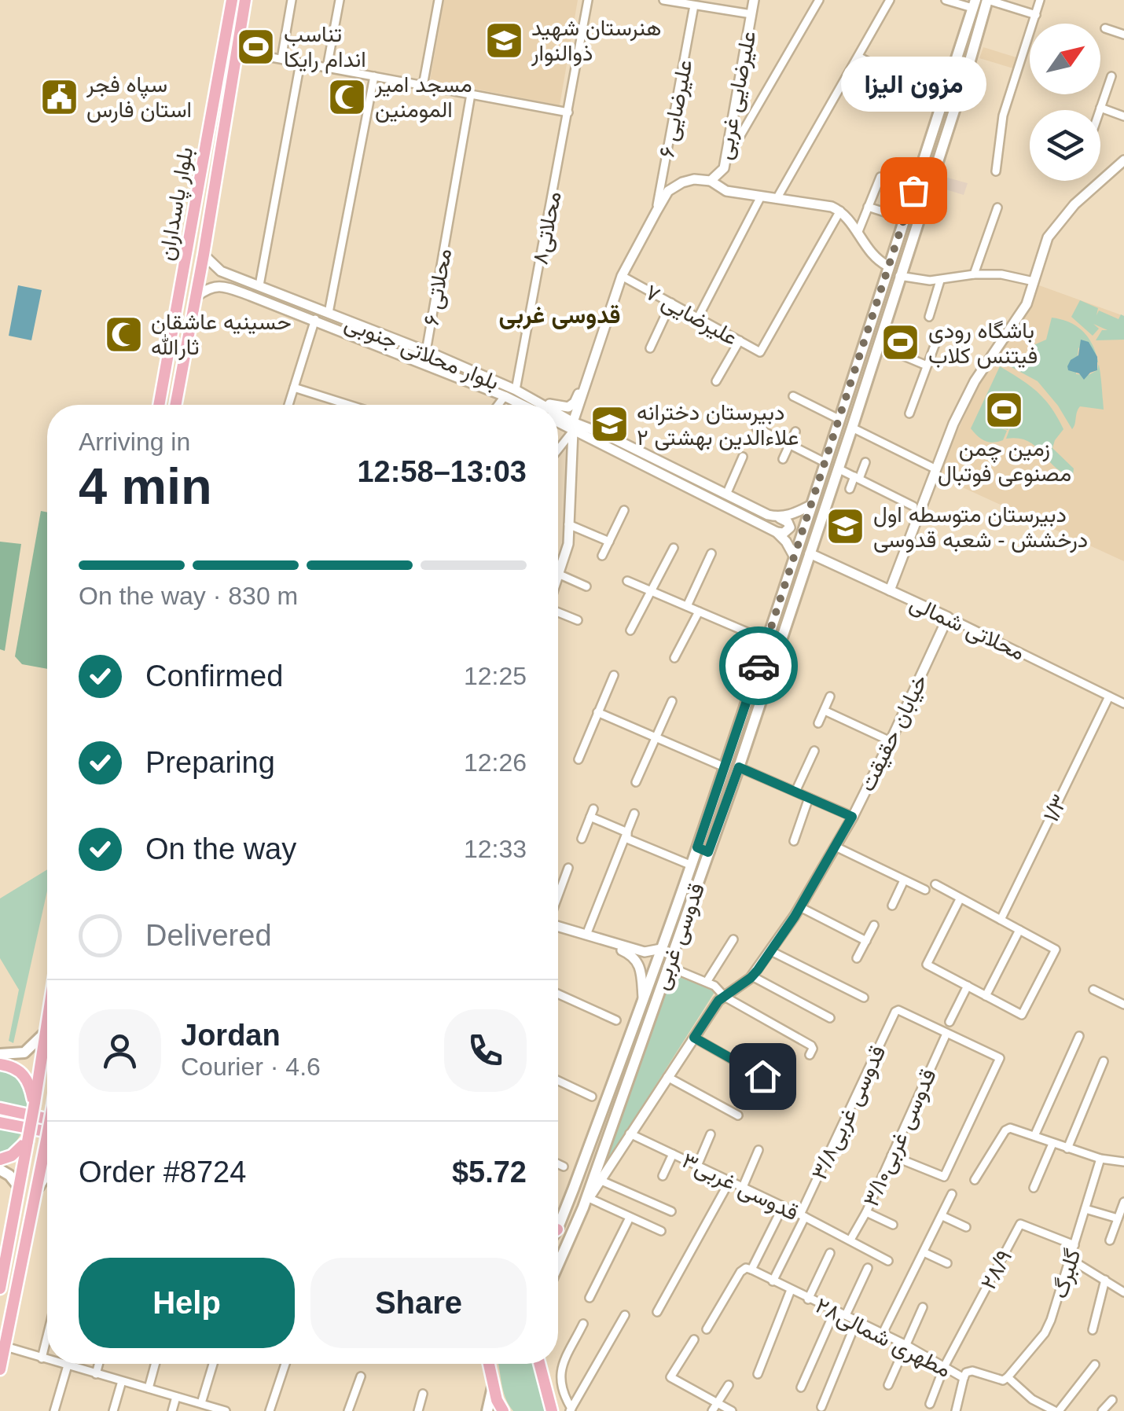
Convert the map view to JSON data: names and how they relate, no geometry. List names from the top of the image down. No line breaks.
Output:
{"streets":{"main road":["بلوار پاسداران","قدوسی غربی"],"street":["علیرضایی غربی","۶ علیرضایی","محلاتی۸","۶ محلاتی","۷ علیرضایی","بلوار محلاتی جنوبی","محلاتی شمالی","خیابان حقیقت","۱/۳","قدوسی غربی۳/۸","قدوسی غربی۳/۱۰","قدوسی غربی۳","۲۸/۹","گلبرگ","مطهرى شمالى۲۸"]},"crossings":[["علیرضایی غربی","۶ علیرضایی"],["علیرضایی غربی","۷ علیرضایی"],["علیرضایی غربی","بلوار محلاتی جنوبی"],["بلوار پاسداران","بلوار محلاتی جنوبی"],["محلاتی۸","بلوار محلاتی جنوبی"],["۶ محلاتی","بلوار محلاتی جنوبی"],["بلوار محلاتی جنوبی","قدوسی غربی"],["محلاتی شمالی","خیابان حقیقت"],["محلاتی شمالی","۱/۳"],["محلاتی شمالی","قدوسی غربی"],["خیابان حقیقت","قدوسی غربی"],["خیابان حقیقت","قدوسی غربی۳"],["قدوسی غربی۳/۸","قدوسی غربی۳/۱۰"],["قدوسی غربی۳/۸","قدوسی غربی۳"],["قدوسی غربی۳/۸","مطهرى شمالى۲۸"],["قدوسی غربی۳/۱۰","قدوسی غربی۳"],["۲۸/۹","گلبرگ"],["۲۸/۹","مطهرى شمالى۲۸"]],"districts":["قدوسی غربی"],"places":{"school or university":["هنرستان شهید ذوالنوار","دبیرستان دخترانه علاءالدین بهشتی ۲","دبیرستان متوسطه اول درخشش - شعبه قدوسی"],"sports":["تناسب اندام رایکا","باشگاه رودی فیتنس کلاب","زمین چمن مصنوعی فوتبال"],"public building":["سپاه فجر استان فارس"],"mosque":["مسجد امیر المومنین","حسینیه عاشقان ثارالله"],"other":["مزون الیزا"]},"north":"top right","page":{"bubble":"مزون الیزا","heading":["4 min","Arriving in","12:58–13:03"],"panel":["Jordan","Courier · 4.6","Order #8724","$5.72"],"bar":"On the way · 830 m","list":[["Confirmed","12:25"],["Preparing","12:26"],["On the way","12:33"],"Delivered"],"buttons":["Help","Share"]}}
